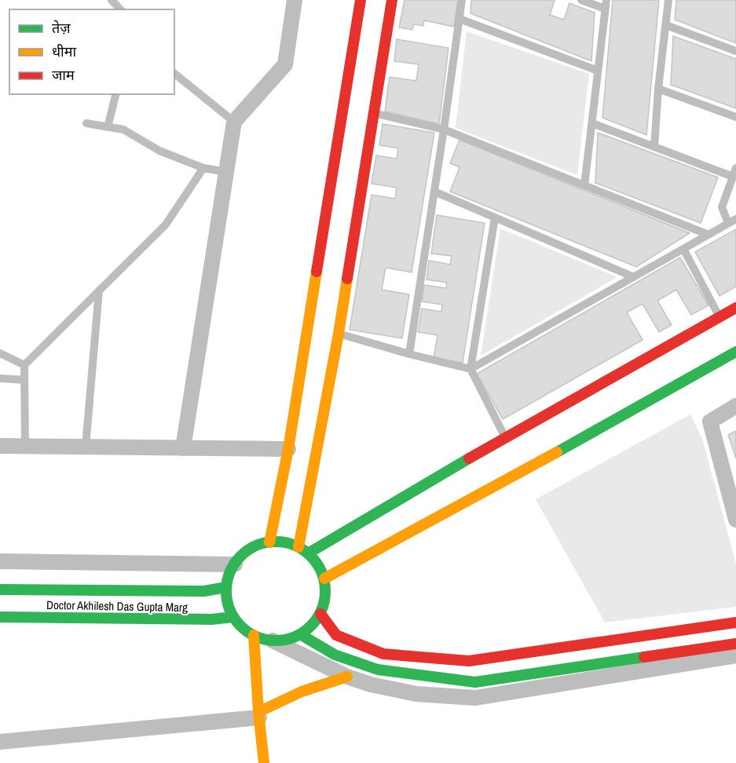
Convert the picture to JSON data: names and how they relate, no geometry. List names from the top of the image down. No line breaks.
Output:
{"streets":{"street":["Doctor Akhilesh Das Gupta Marg"]},"legend":["तेज़","धीमा","जाम"]}
